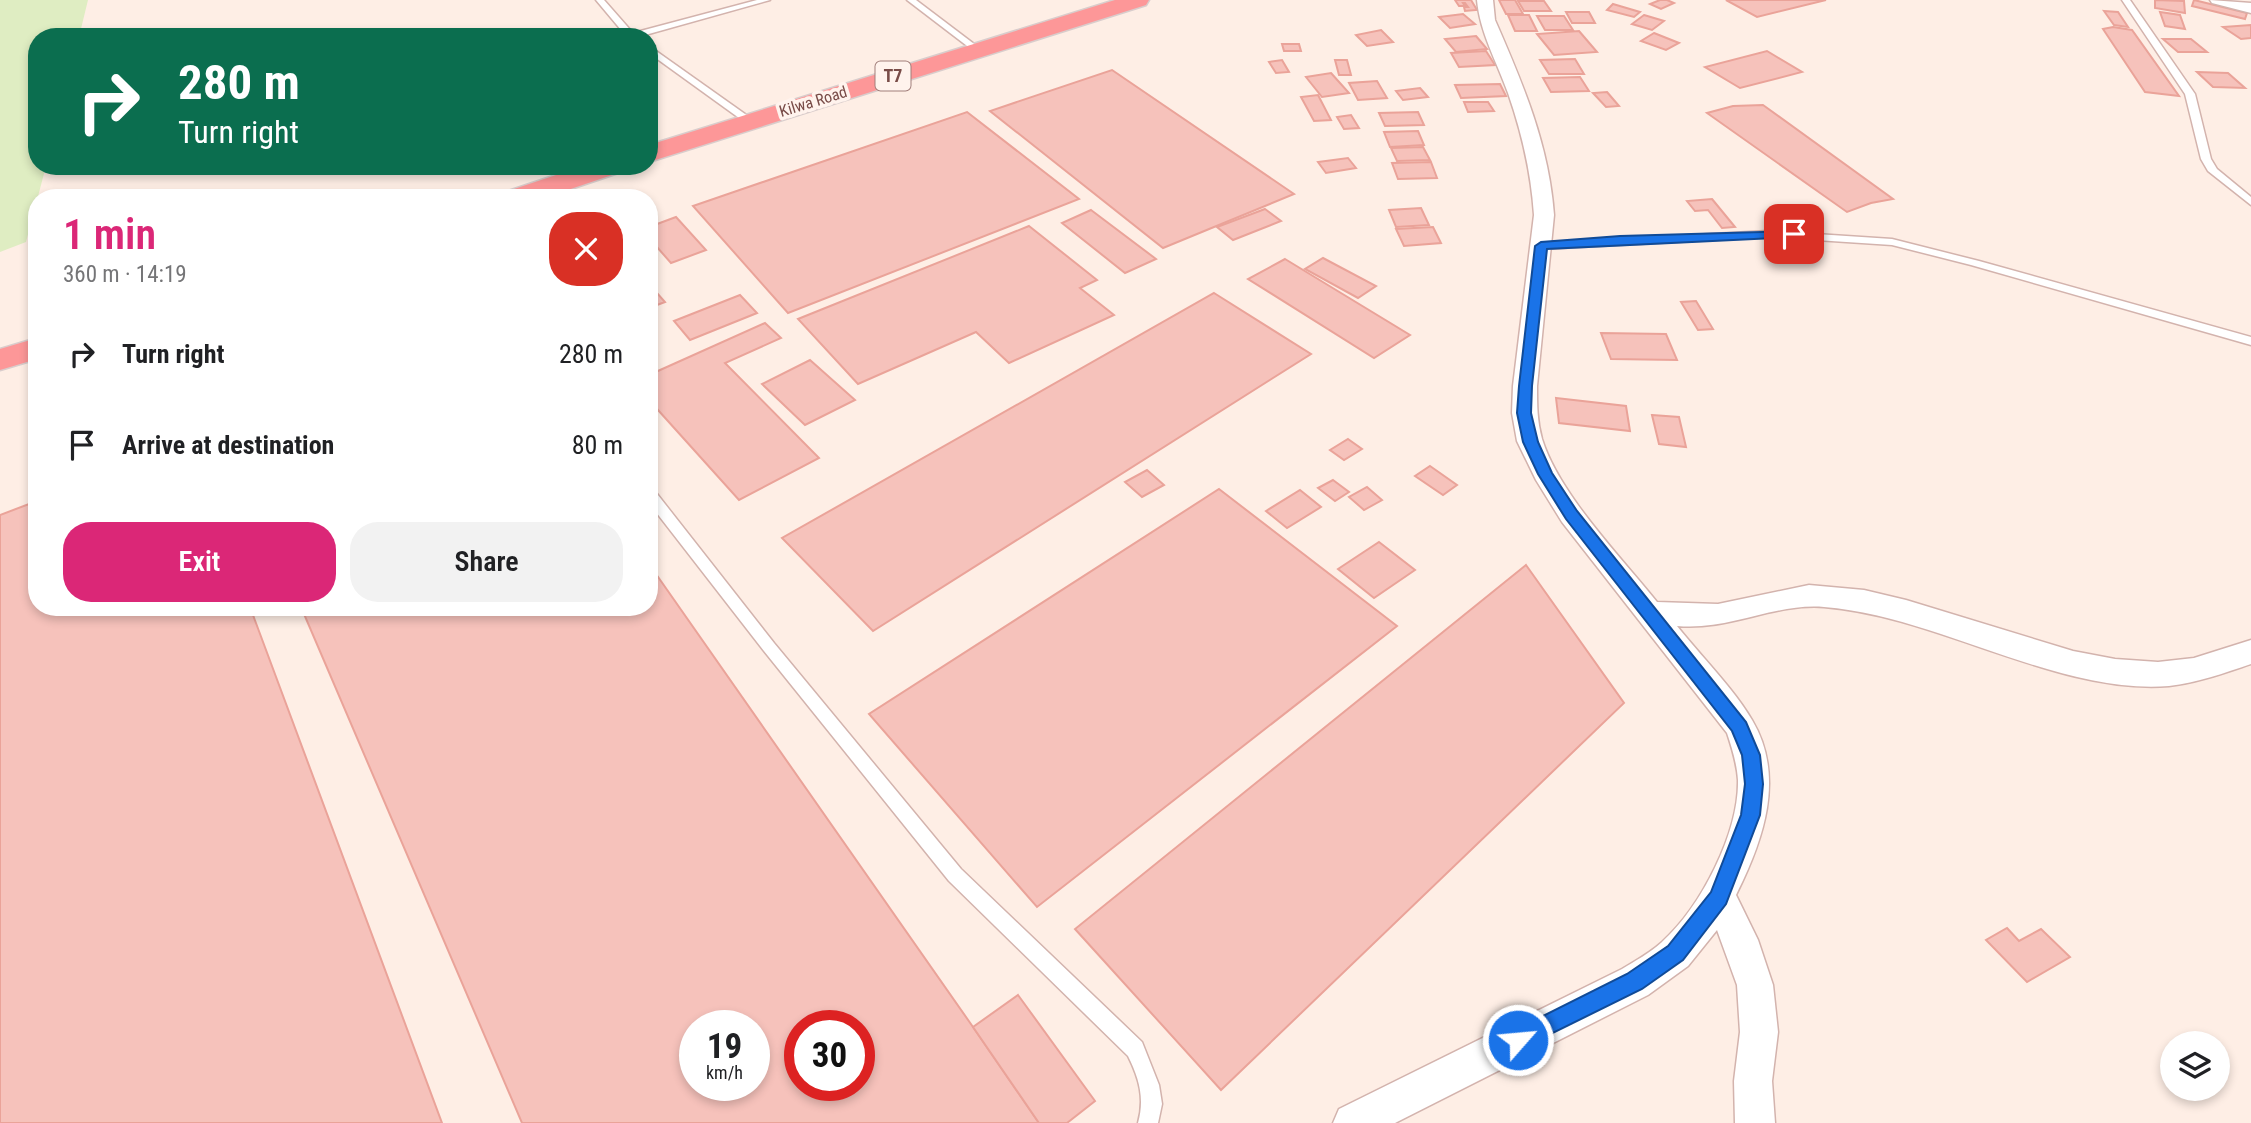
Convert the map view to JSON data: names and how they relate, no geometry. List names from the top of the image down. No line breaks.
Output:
{"streets":{"highway":["T7","Kilwa Road"]},"page":{"turn":["280 m","Turn right"],"heading":["1 min","360 m · 14:19"],"list":[{"name":"Turn right","value":"280 m"},{"name":"Arrive at destination","value":"80 m"}],"buttons":["Exit","Share"],"speed":"19 km/h","limit":"30"}}
